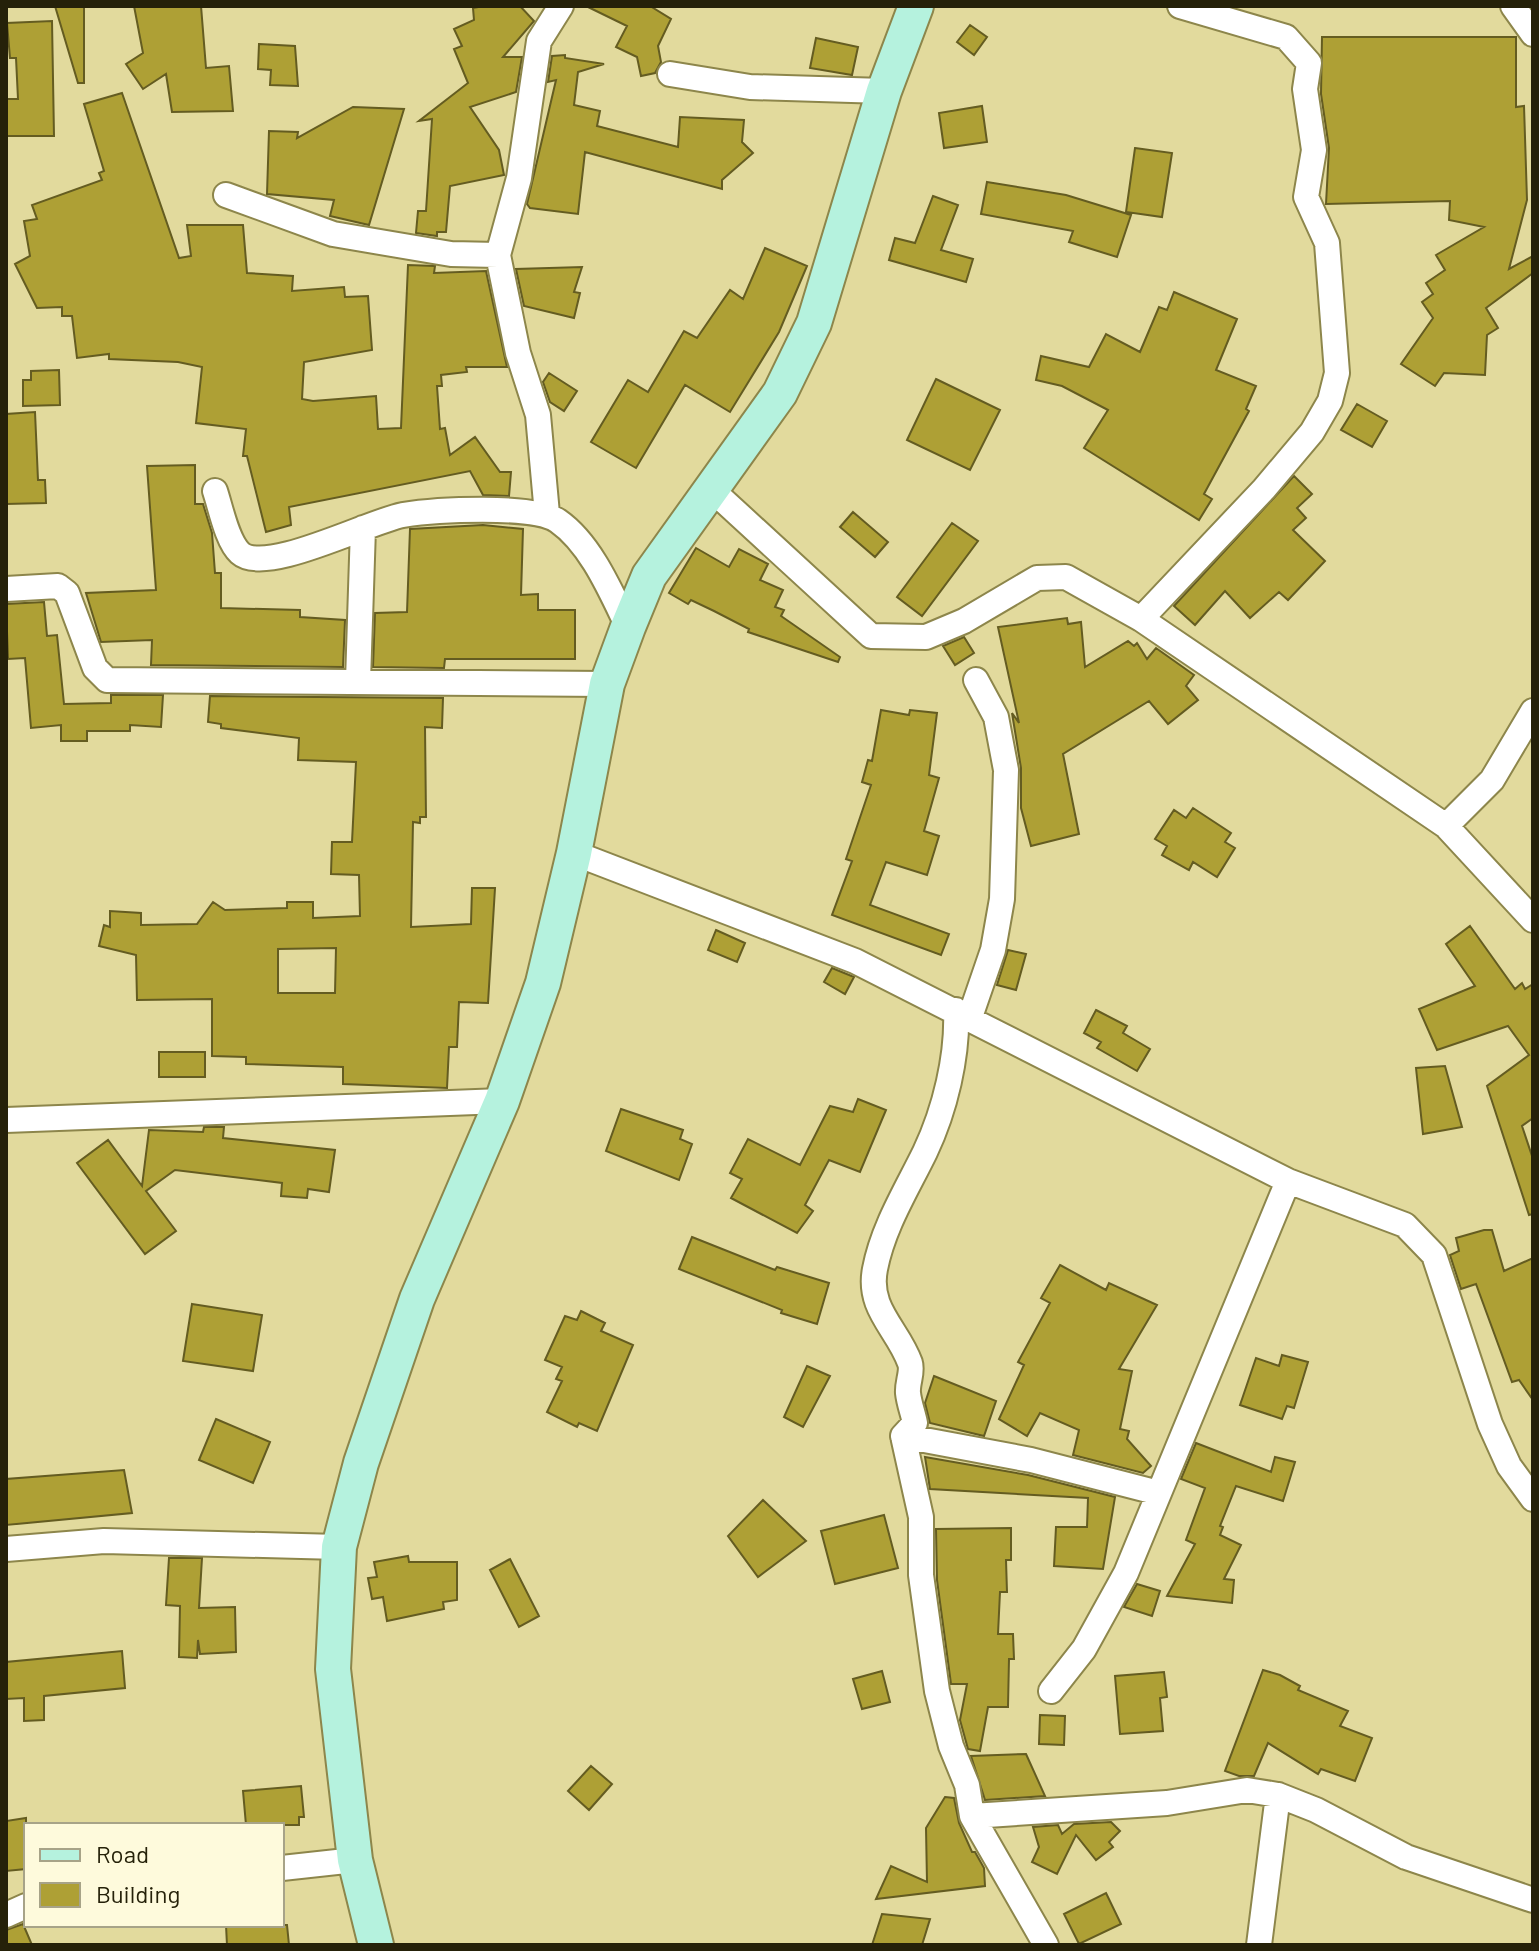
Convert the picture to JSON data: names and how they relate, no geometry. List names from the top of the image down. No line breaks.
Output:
{"legend":["Road","Building"]}
